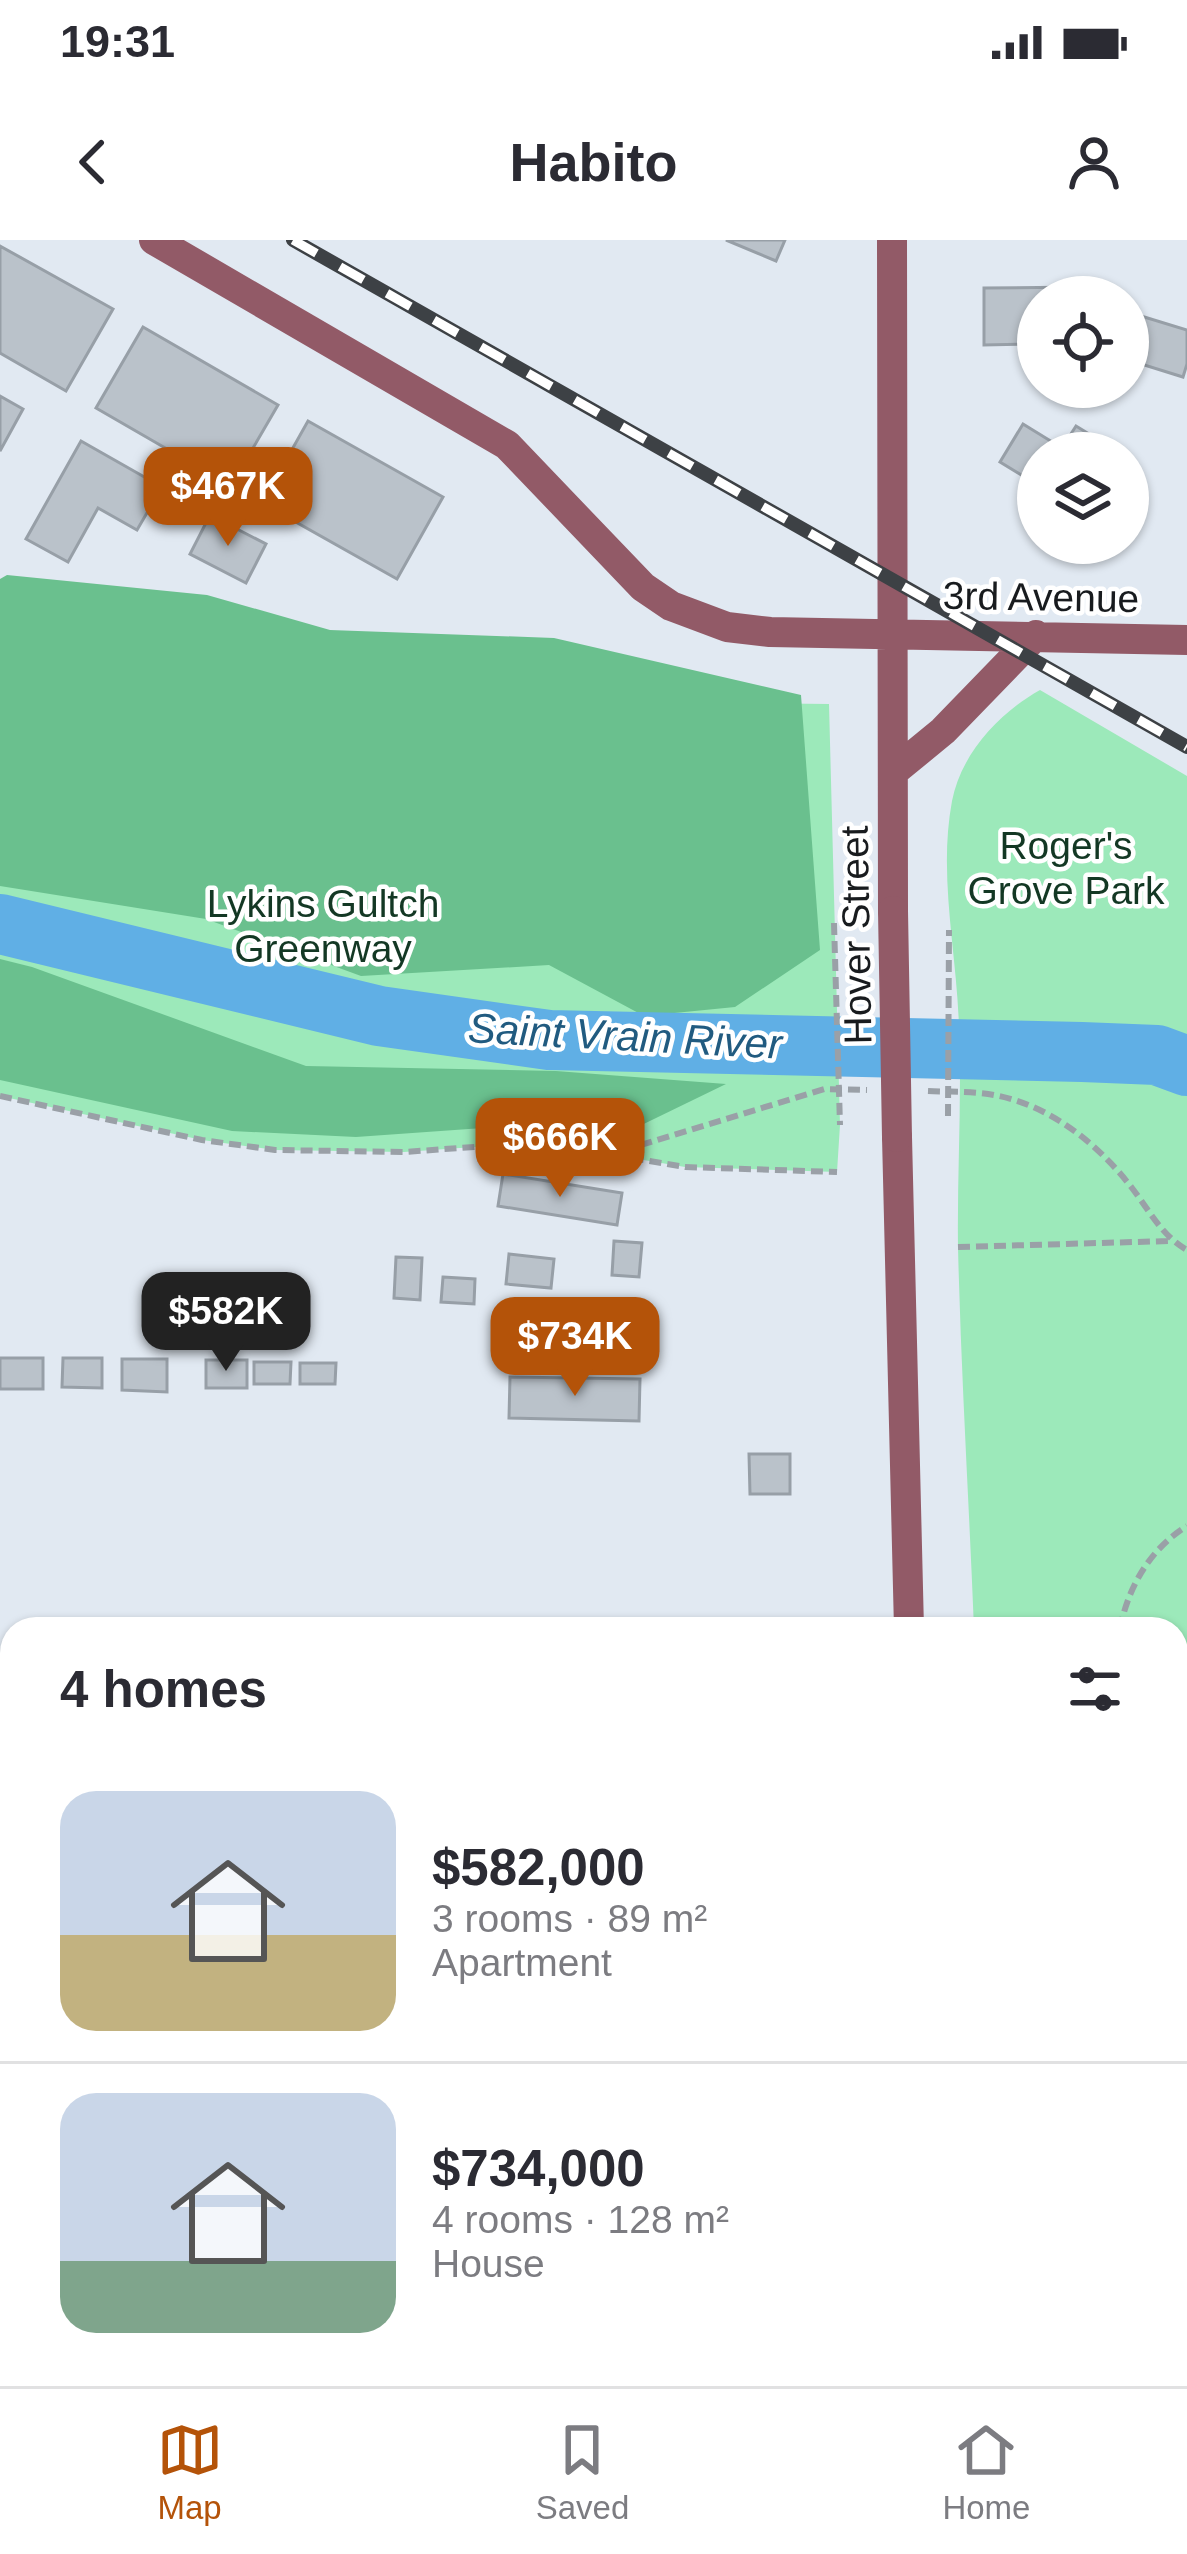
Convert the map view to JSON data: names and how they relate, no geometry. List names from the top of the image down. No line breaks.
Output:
{"streets":{"main road":["3rd Avenue","Hover Street"]},"crossings":[["3rd Avenue","Hover Street"]],"water":["Saint Vrain River"],"parks":["Roger's Grove Park","Lykins Gultch Greenway"],"page":{"status":"19:31","header":"Habito","price":["$467K","$666K","$582K","$734K"],"heading":"4 homes","list":[{"name":"$582,000","note":"3 rooms · 89 m² · Apartment"},{"name":"$734,000","note":"4 rooms · 128 m² · House"}],"tabs":["Map","Saved","Home"]}}
